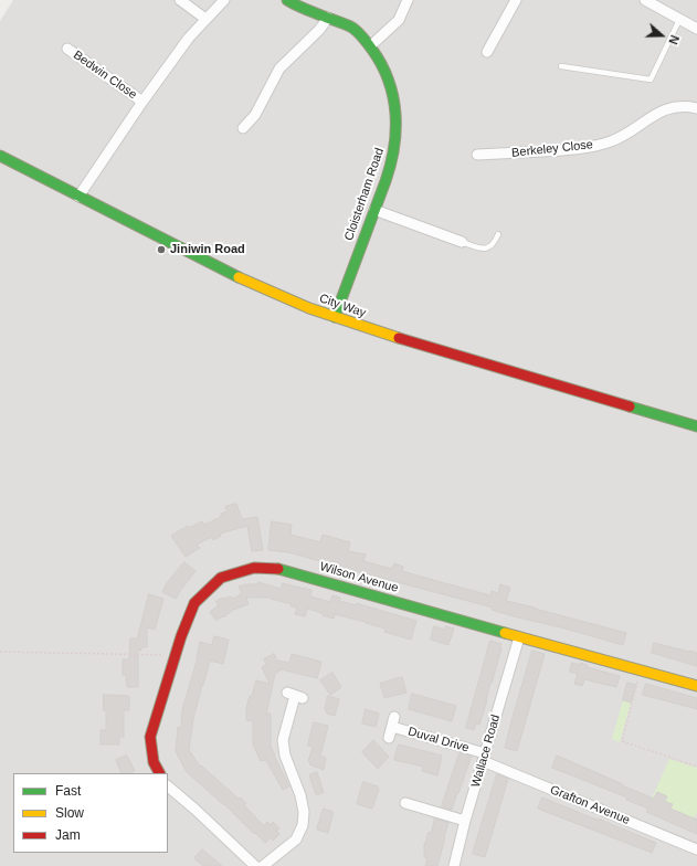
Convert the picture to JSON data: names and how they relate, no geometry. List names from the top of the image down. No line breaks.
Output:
{"streets":{"street":["Bedwin Close","Berkeley Close","Cloisterham Road","City Way","Wilson Avenue","Duval Drive","Wallace Road","Grafton Avenue"]},"crossings":[["Cloisterham Road","City Way"],["Wilson Avenue","Wallace Road"],["Duval Drive","Wallace Road"],["Duval Drive","Grafton Avenue"],["Wallace Road","Grafton Avenue"]],"places":["Jiniwin Road"],"legend":["Fast","Slow","Jam"],"north":"right"}
